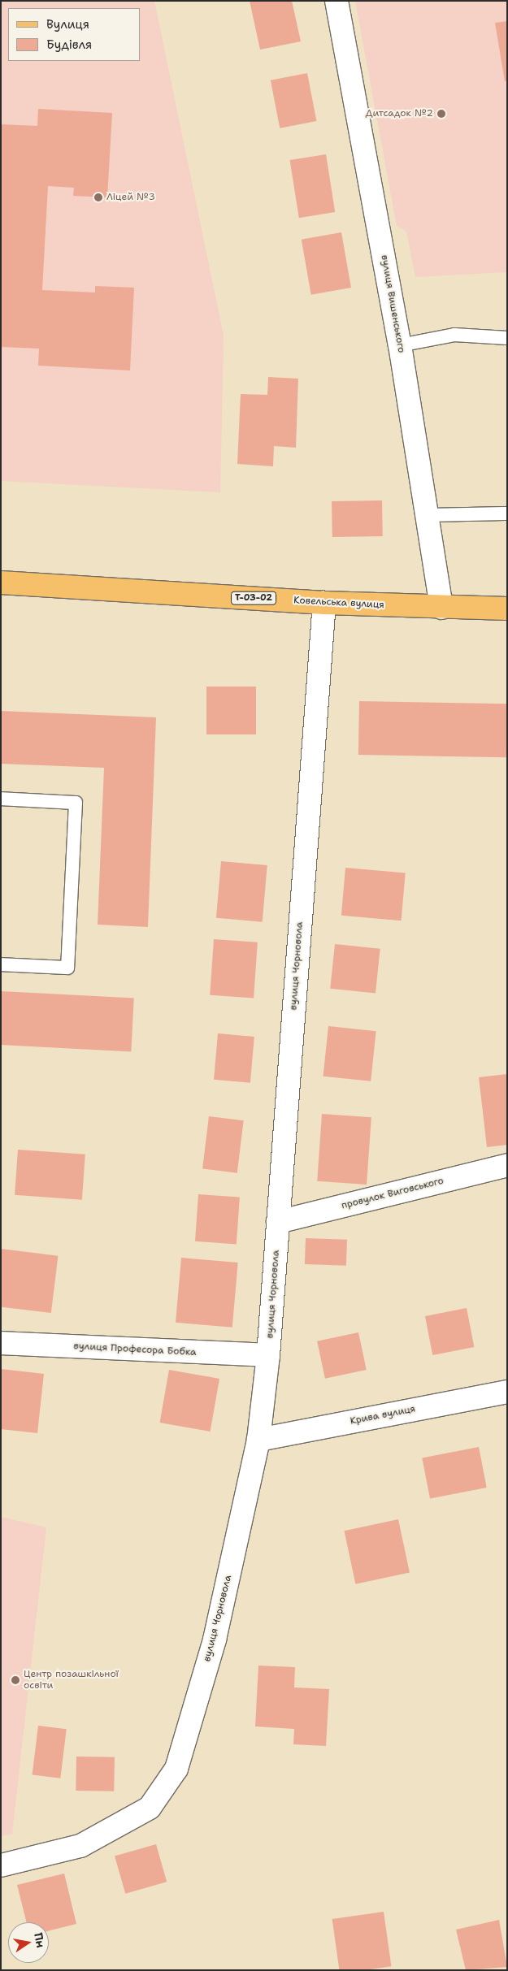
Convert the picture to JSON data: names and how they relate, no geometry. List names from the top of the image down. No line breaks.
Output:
{"streets":{"main road":["Т-03-02","Ковельська вулиця"],"street":["вулиця Вишенського","вулиця Чорновола","провулок Виговського","вулиця Професора Бобка","Крива вулиця"]},"crossings":[["вулиця Вишенського","Ковельська вулиця"],["Ковельська вулиця","вулиця Чорновола"],["вулиця Чорновола","провулок Виговського"],["вулиця Чорновола","вулиця Професора Бобка"],["вулиця Чорновола","Крива вулиця"]],"places":["Дитсадок №2","Ліцей №3","Центр позашкільної освіти"],"legend":["Вулиця","Будівля"],"north":"right"}
